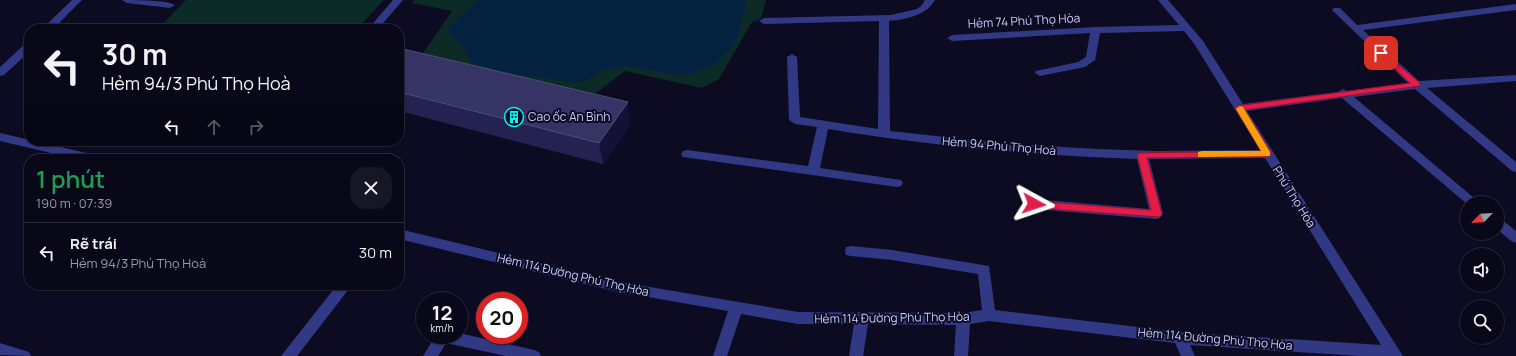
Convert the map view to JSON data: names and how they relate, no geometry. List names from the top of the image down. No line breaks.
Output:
{"streets":{"street":["Hẻm 74 Phú Thọ Hòa","Hẻm 94 Phú Thọ Hoà","Phú Thọ Hòa","Hẻm 114 Đường Phú Thọ Hòa"]},"crossings":[["Hẻm 74 Phú Thọ Hòa","Phú Thọ Hòa"],["Hẻm 94 Phú Thọ Hoà","Phú Thọ Hòa"],["Phú Thọ Hòa","Hẻm 114 Đường Phú Thọ Hòa"]],"places":{"building":["Cao ốc An Bình"]},"north":"bottom left","page":{"turn":["30 m","Hẻm 94/3 Phú Thọ Hoà"],"heading":["1 phút","190 m · 07:39"],"list":[{"name":"Rẽ trái","note":"Hẻm 94/3 Phú Thọ Hoà","value":"30 m"}],"speed":"12 km/h","limit":"20"}}
